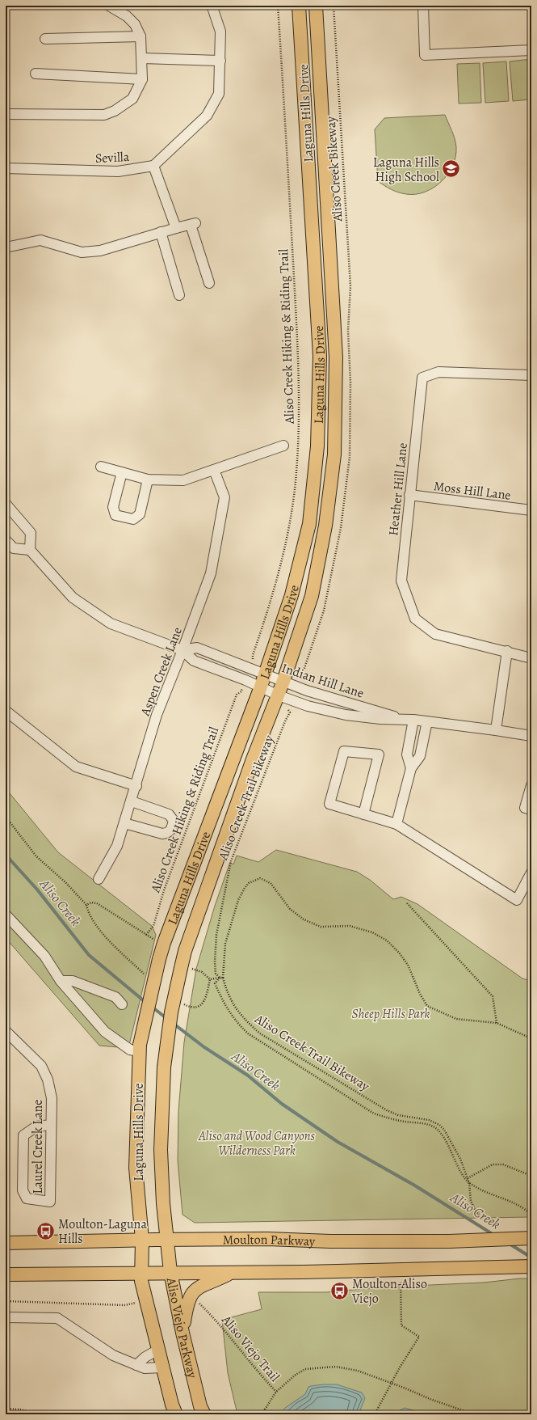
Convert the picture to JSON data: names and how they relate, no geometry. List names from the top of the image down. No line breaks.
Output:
{"streets":{"main road":["Laguna Hills Drive","Moulton Parkway","Aliso Viejo Parkway"],"street":["Sevilla","Heather Hill Lane","Moss Hill Lane","Aspen Creek Lane","Indian Hill Lane","Laurel Creek Lane"],"path":["Aliso Creek Bikeway","Aliso Creek Hiking & Riding Trail","Aliso Creek Trail Bikeway","Aliso Viejo Trail"]},"crossings":[["Laguna Hills Drive","Indian Hill Lane"],["Laguna Hills Drive","Moulton Parkway"],["Laguna Hills Drive","Aliso Viejo Parkway"],["Heather Hill Lane","Moss Hill Lane"],["Aspen Creek Lane","Indian Hill Lane"],["Moulton Parkway","Aliso Viejo Parkway"]],"water":["Aliso Creek"],"parks":["Sheep Hills Park","Aliso and Wood Canyons Wilderness Park"],"places":{"school or university":["Laguna Hills High School"],"bus stop":["Moulton-Laguna Hills","Moulton-Aliso Viejo"]}}
